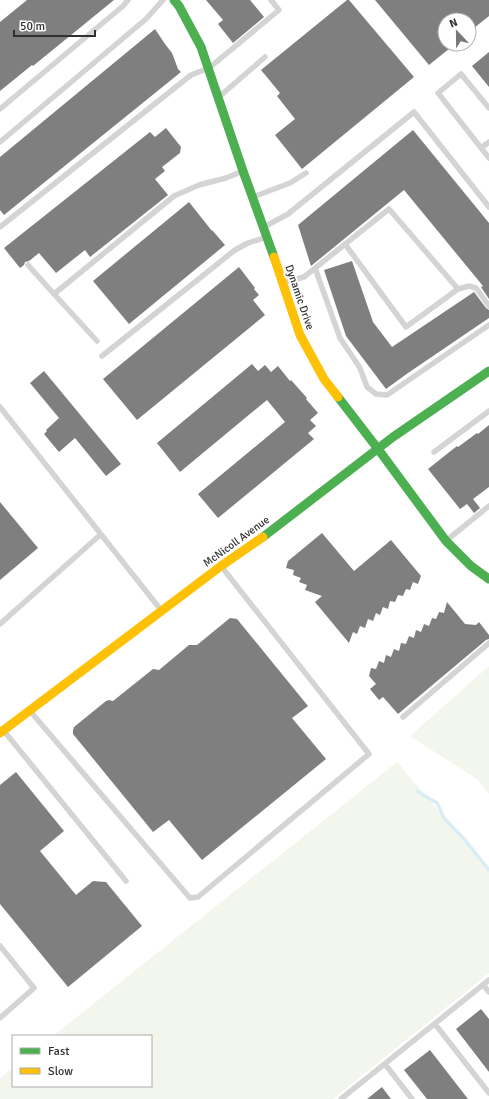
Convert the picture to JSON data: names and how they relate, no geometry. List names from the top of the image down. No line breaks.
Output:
{"streets":{"street":["Dynamic Drive","McNicoll Avenue"]},"crossings":[["Dynamic Drive","McNicoll Avenue"]],"legend":["Fast","Slow"],"scale_bar":"50 m","north":"top"}
